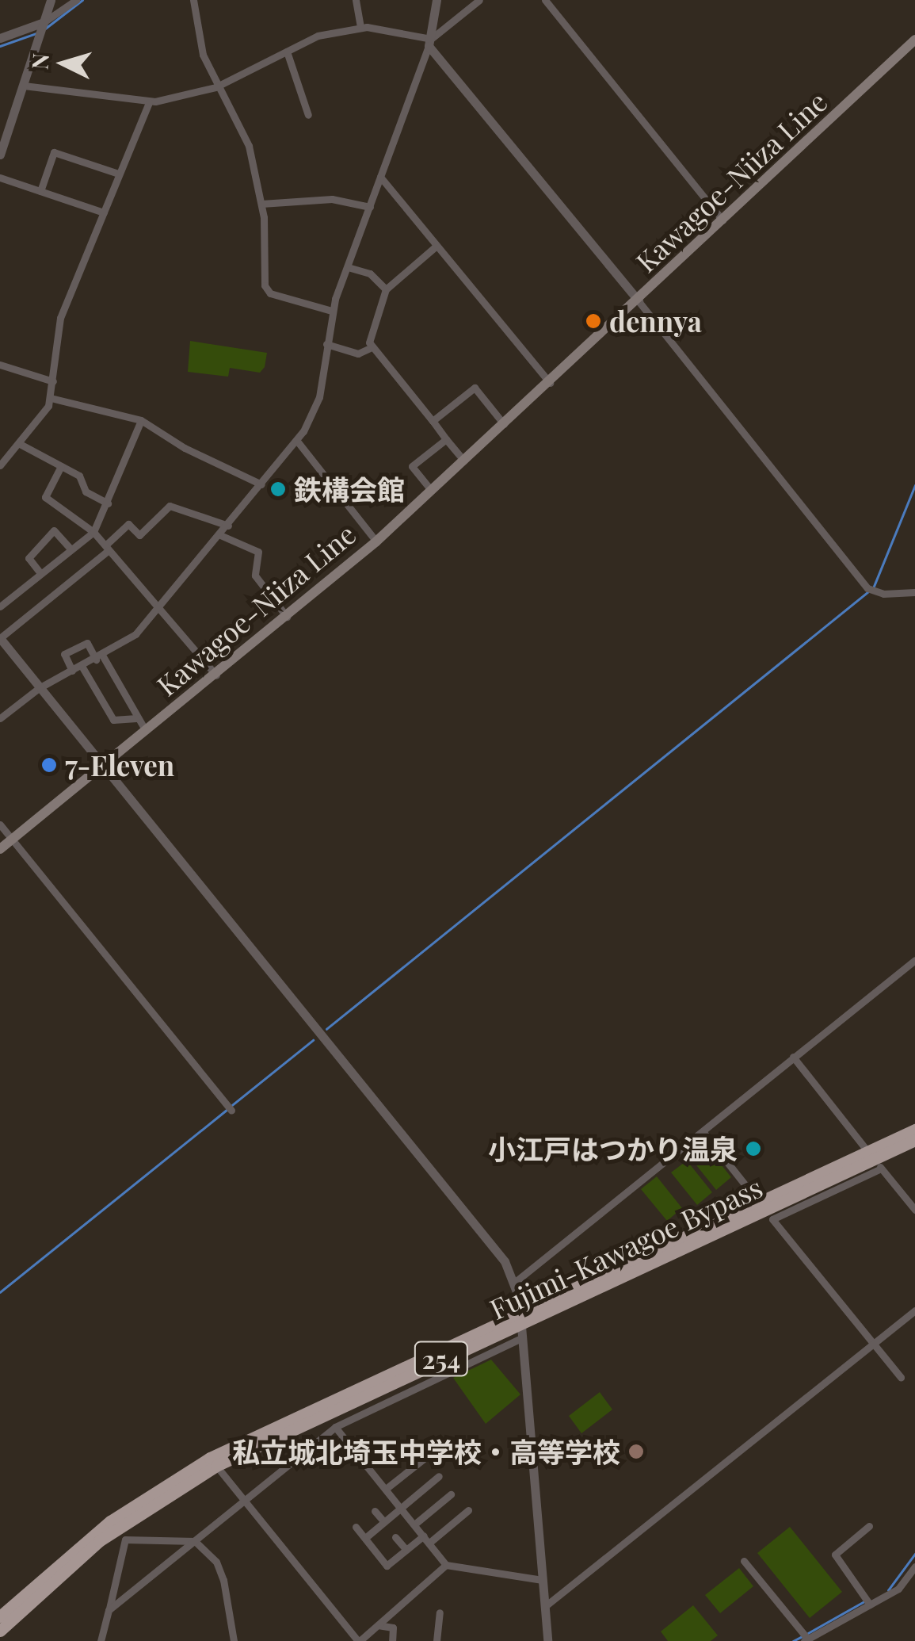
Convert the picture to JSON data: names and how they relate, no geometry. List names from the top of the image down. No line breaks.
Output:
{"streets":{"highway":["Fujimi-Kawagoe Bypass","254"],"main road":["Kawagoe-Niiza Line"]},"places":["dennya","鉄構会館","7-Eleven","小江戸はつかり温泉","私立城北埼玉中学校・高等学校"],"north":"left"}
